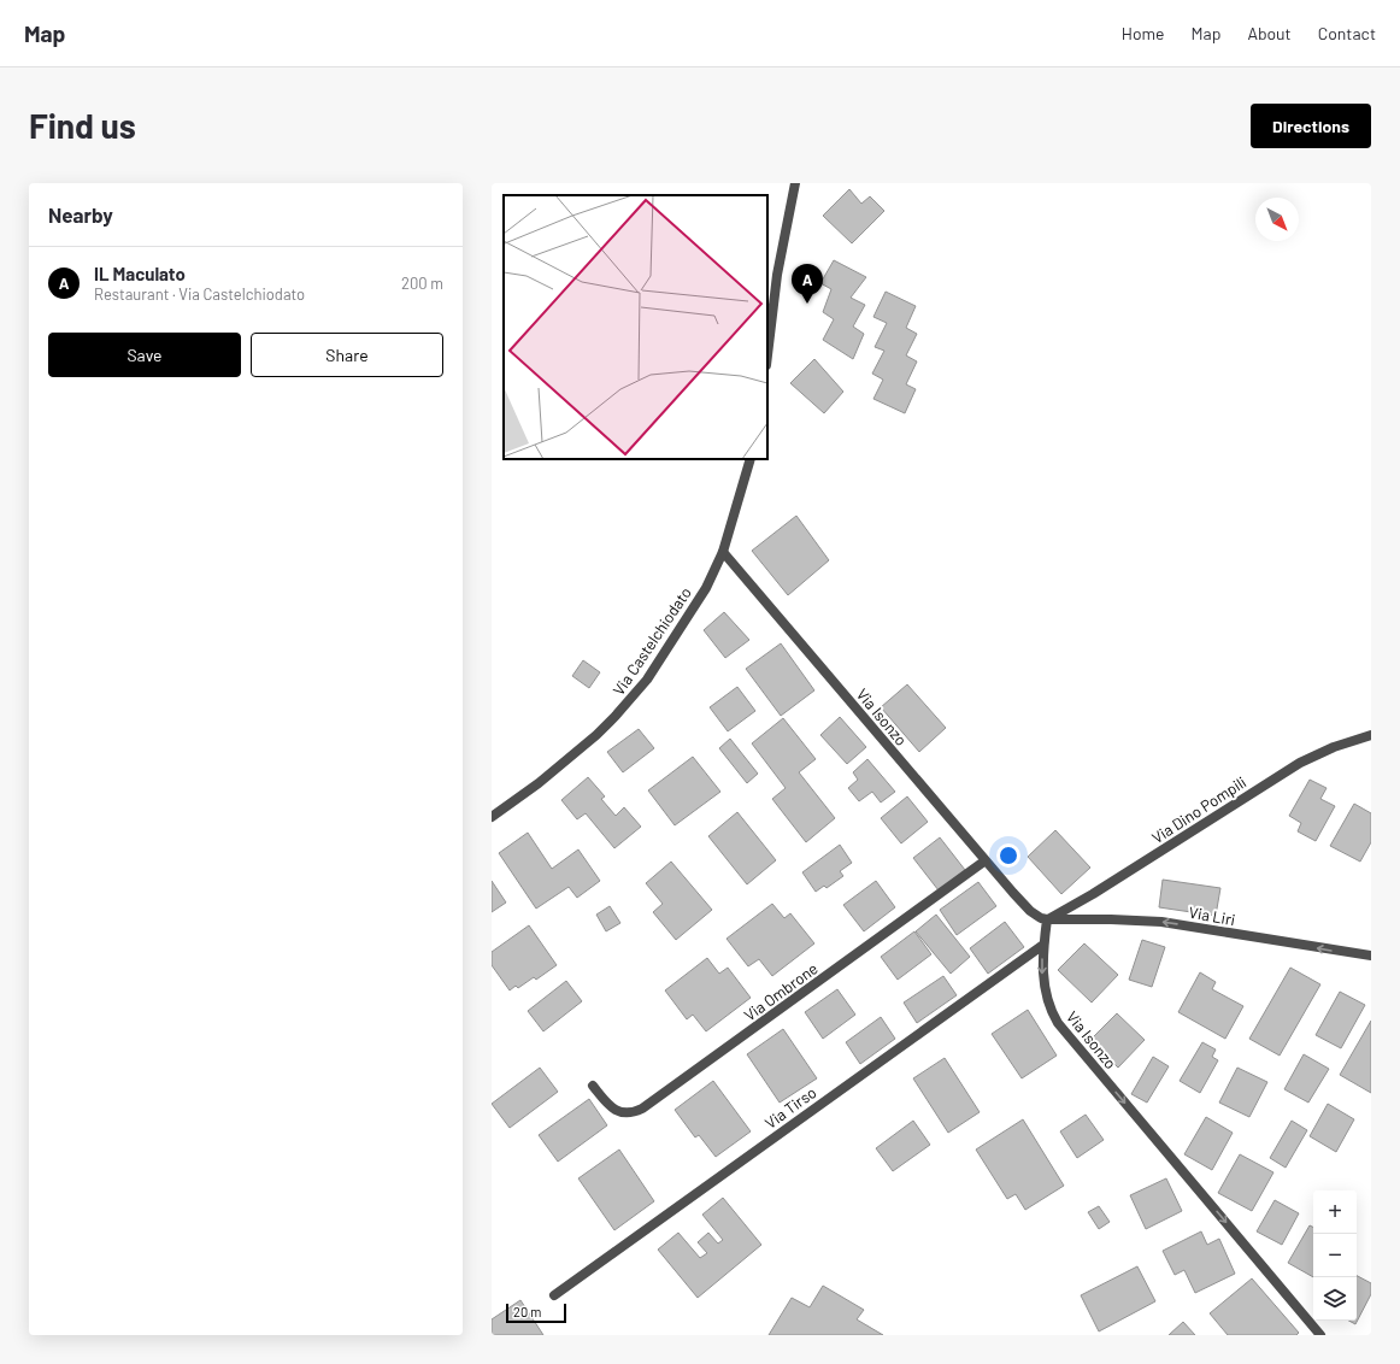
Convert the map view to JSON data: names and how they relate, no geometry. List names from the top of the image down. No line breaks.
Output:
{"streets":{"street":["Via Castelchiodato","Via Isonzo","Via Dino Pompili","Via Liri","Via Ombrone","Via Tirso"]},"crossings":[["Via Castelchiodato","Via Isonzo"],["Via Isonzo","Via Dino Pompili"],["Via Isonzo","Via Liri"],["Via Isonzo","Via Ombrone"],["Via Isonzo","Via Tirso"],["Via Dino Pompili","Via Liri"]],"one_way":["Via Isonzo","Via Liri"],"scale_bar":"20 m","north":"bottom right","page":{"header":"Map","nav":["Home","Map","About","Contact"],"buttons":["Directions",["Save","Share"]],"title":"Find us","heading":"Nearby","list":[{"mark":"A","name":"IL Maculato","note":"Restaurant · Via Castelchiodato","value":"200 m"}],"pins":"A","map_buttons":["+","−"],"scale":"20 m"}}
